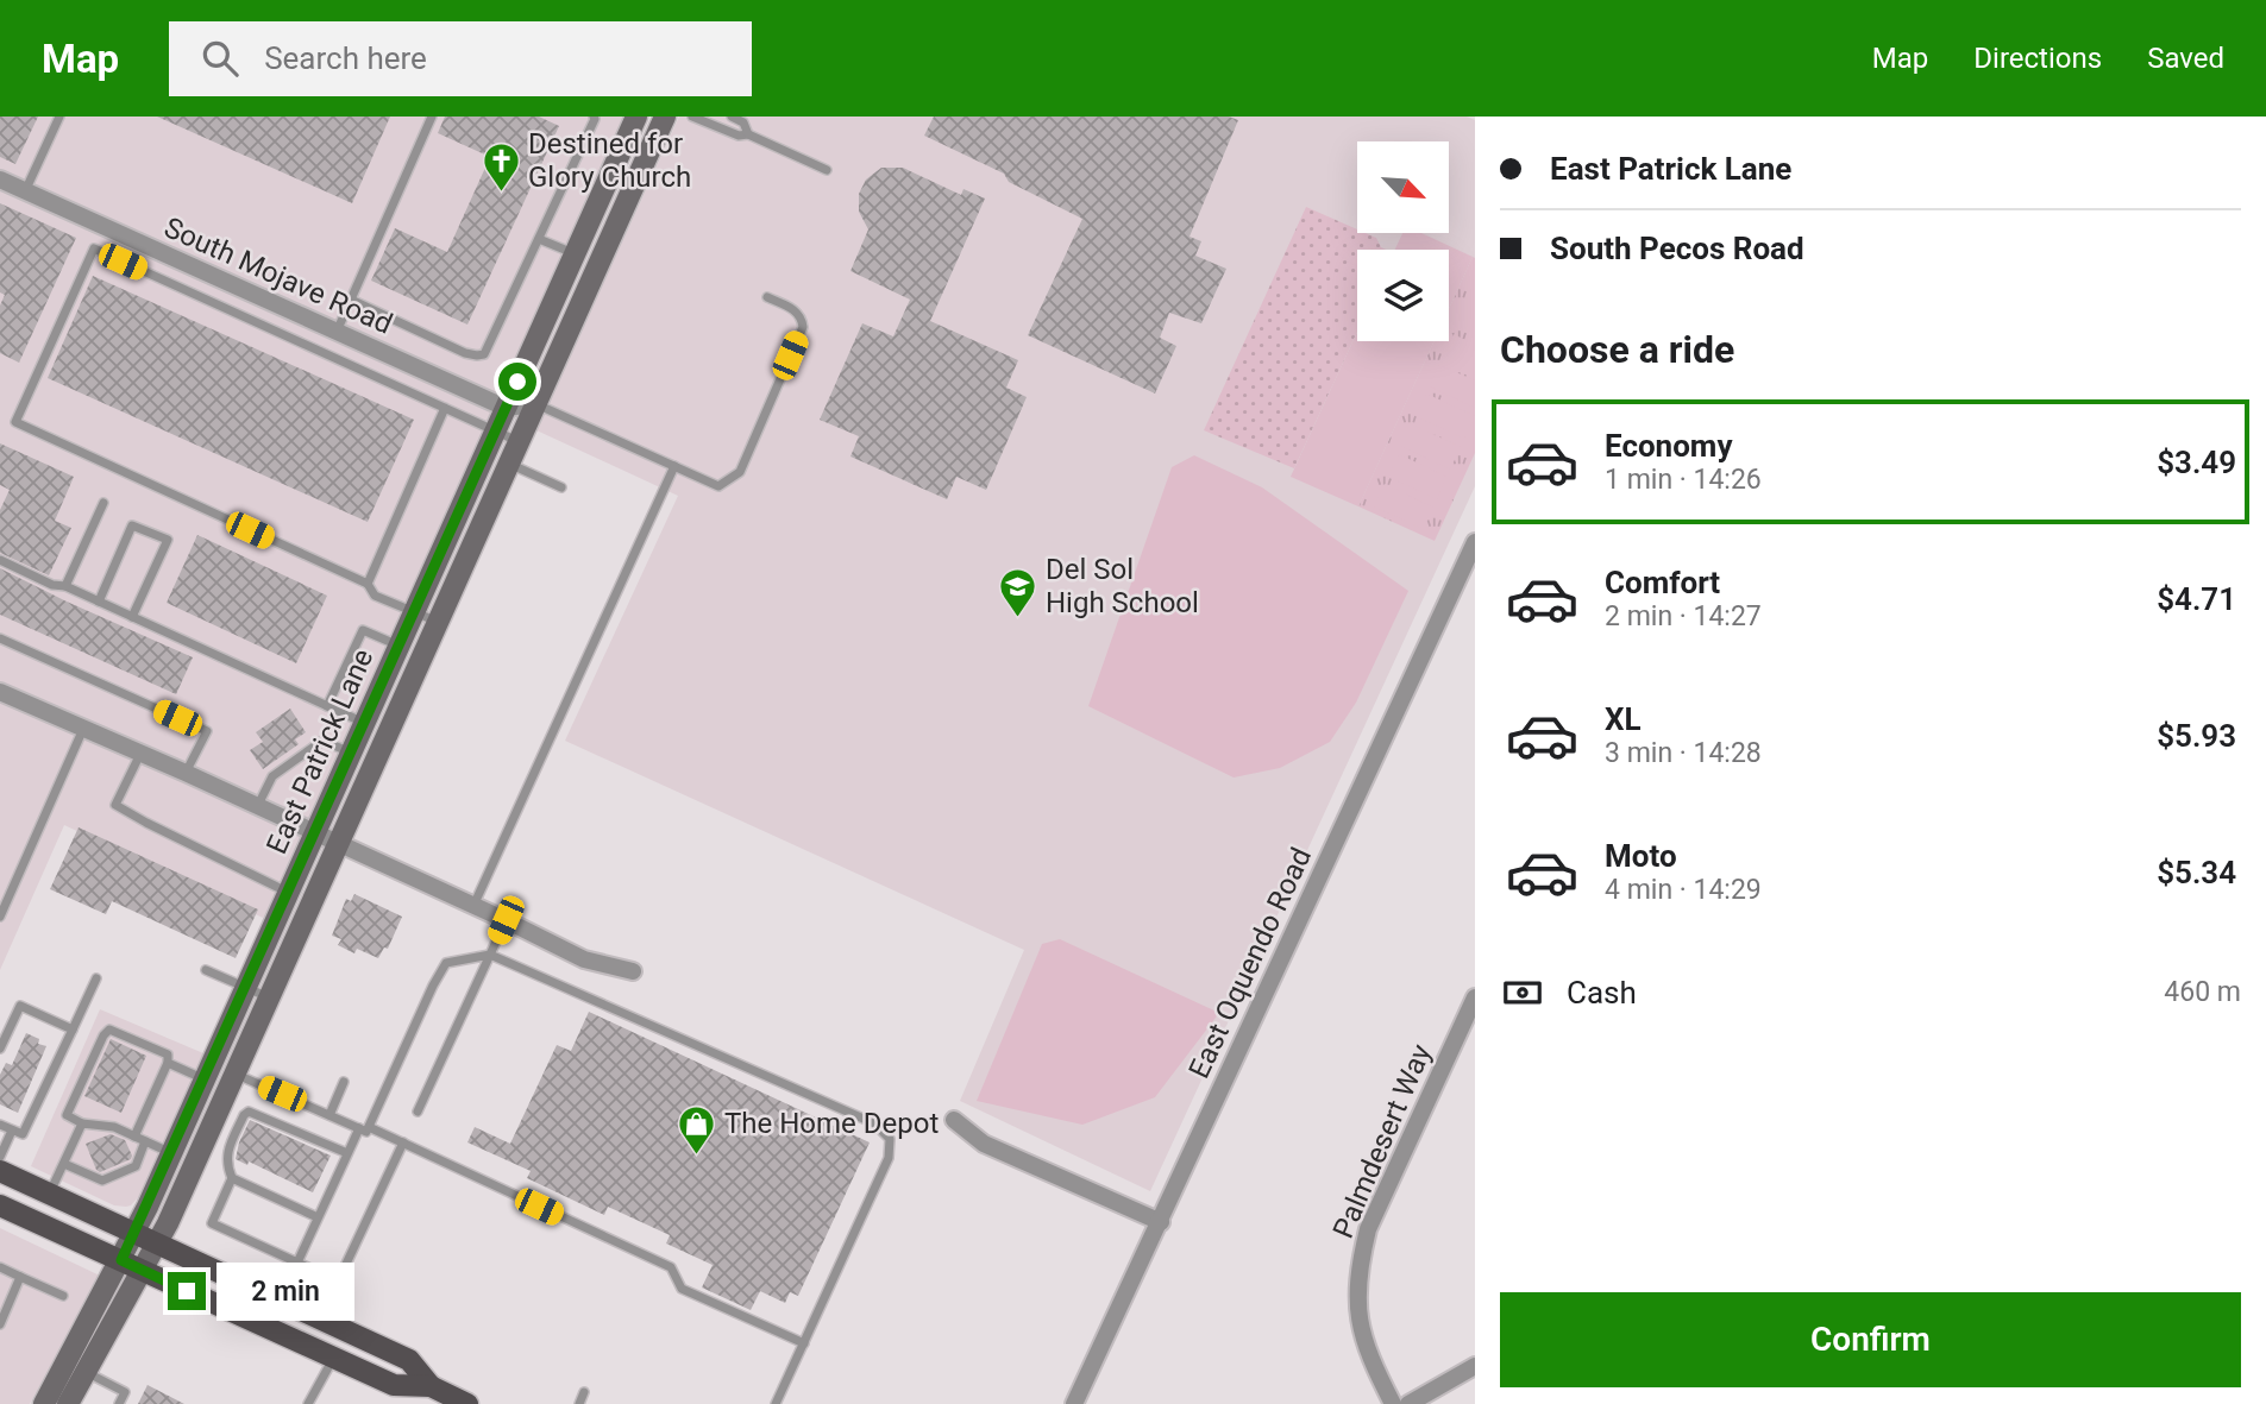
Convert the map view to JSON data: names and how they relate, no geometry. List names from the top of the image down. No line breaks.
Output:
{"streets":{"main road":["East Patrick Lane"],"street":["South Mojave Road","East Oquendo Road","Palmdesert Way"]},"crossings":[["South Mojave Road","East Patrick Lane"]],"places":{"church":["Destined for Glory Church"],"school or university":["Del Sol High School"],"shop":["The Home Depot"]},"north":"bottom right","page":{"header":"Map","search":"Search here","nav":["Map","Directions","Saved"],"banner":["East Patrick Lane","South Pecos Road"],"heading":"Choose a ride","list":[{"name":"Economy","note":"1 min · 14:26","value":"$3.49"},{"name":"Comfort","note":"2 min · 14:27","value":"$4.71"},{"name":"XL","note":"3 min · 14:28","value":"$5.93"},{"name":"Moto","note":"4 min · 14:29","value":"$5.34"}],"pay":["Cash","460 m"],"bubble":"2 min","buttons":"Confirm"}}
